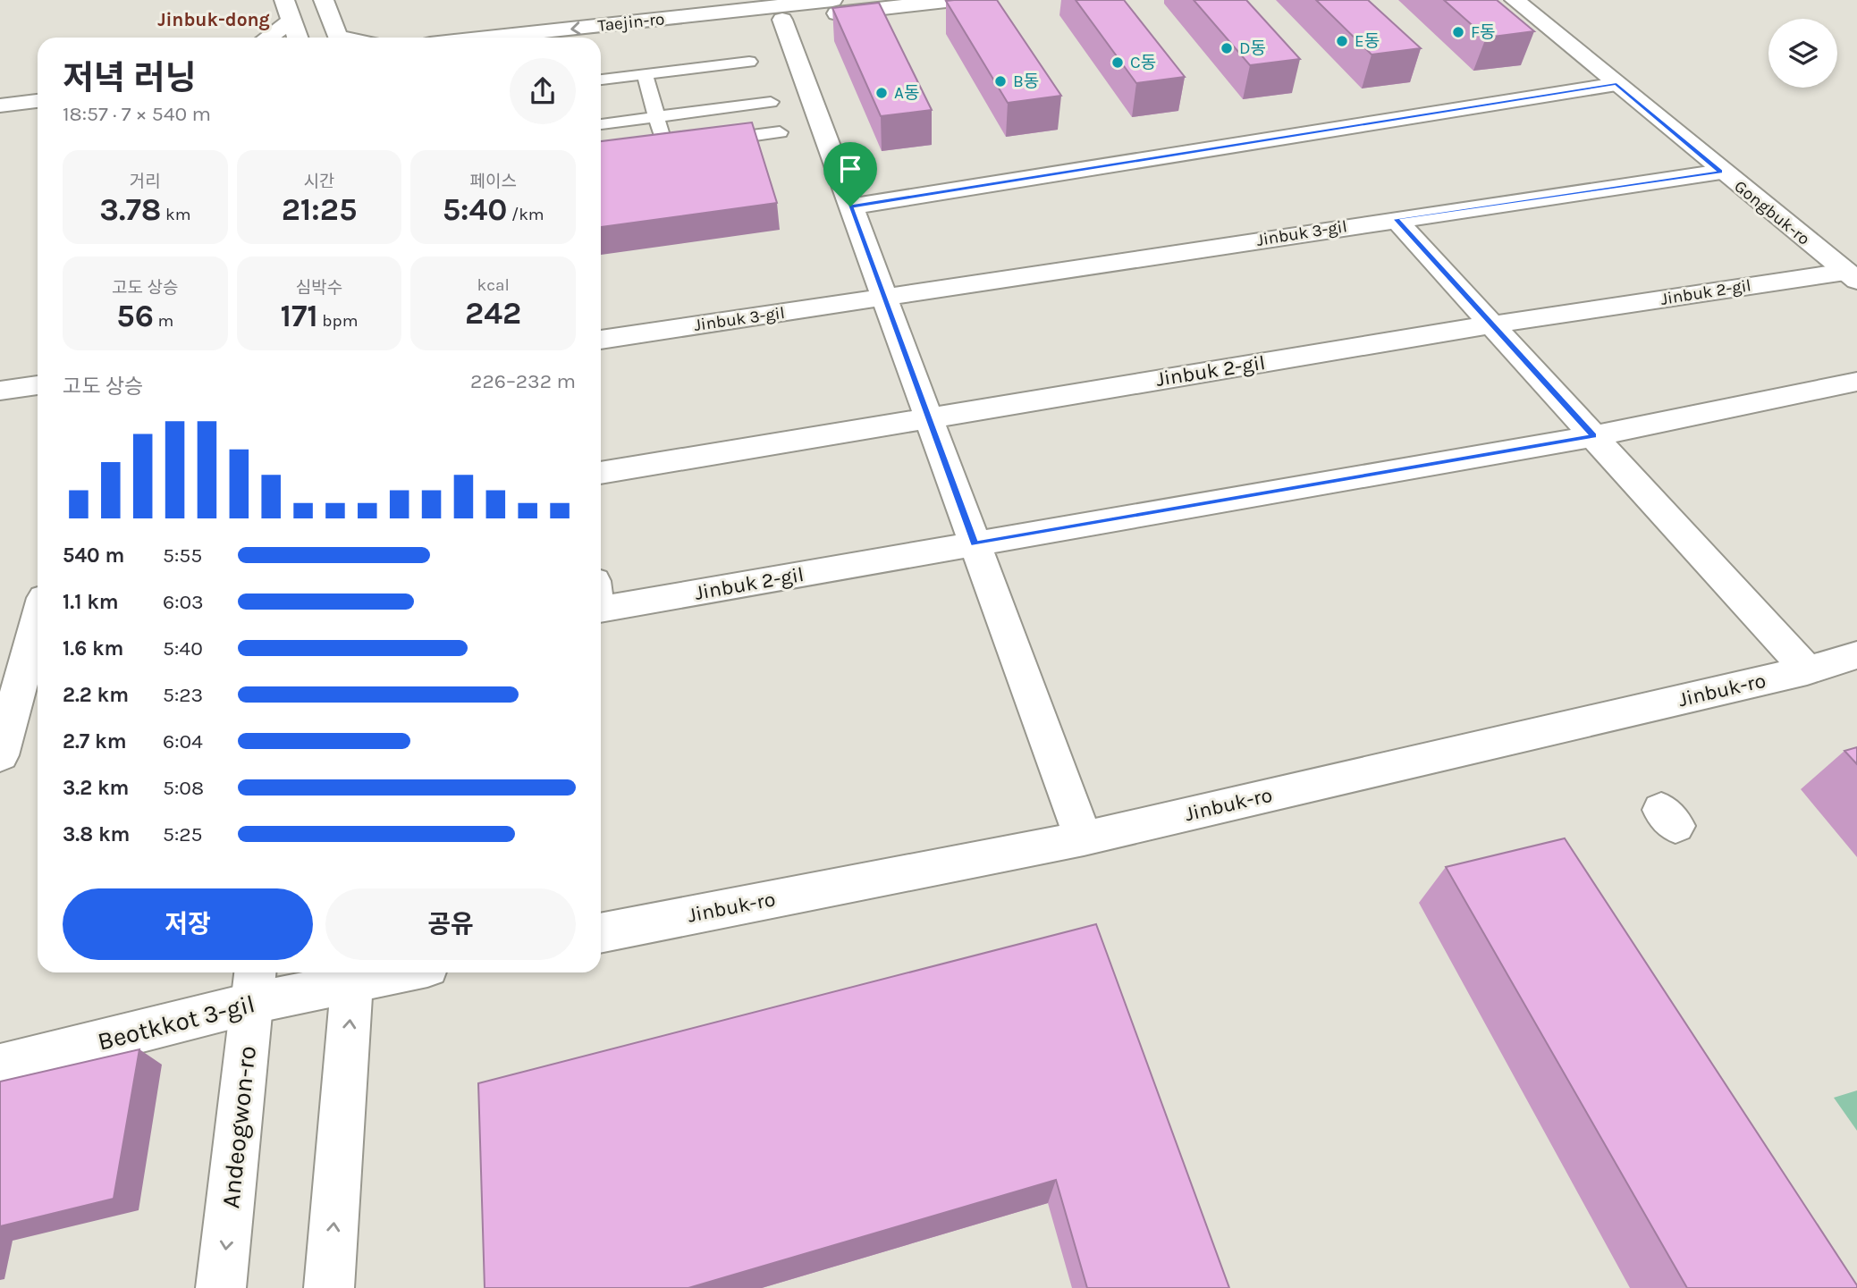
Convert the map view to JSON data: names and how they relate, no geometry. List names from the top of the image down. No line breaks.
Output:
{"streets":{"street":["Taejin-ro","Gongbuk-ro","Jinbuk 3-gil","Jinbuk 2-gil","Jinbuk-ro","Beotkkot 3-gil","Andeogwon-ro"]},"crossings":[["Gongbuk-ro","Jinbuk 3-gil"],["Gongbuk-ro","Jinbuk 2-gil"],["Beotkkot 3-gil","Andeogwon-ro"]],"districts":["Jinbuk-dong"],"places":["F동","E동","D동","C동","B동","A동"],"page":{"heading":["저녁 러닝","18:57 · 7 × 540 m"],"stats":[["거리","3.78 km"],["시간","21:25"],["페이스","5:40 /km"],["고도 상승","56 m"],["심박수","171 bpm"],["kcal","242"]],"chart":["고도 상승","226–232 m"],"list":[{"name":"540 m","note":"5:55"},{"name":"1.1 km","note":"6:03"},{"name":"1.6 km","note":"5:40"},{"name":"2.2 km","note":"5:23"},{"name":"2.7 km","note":"6:04"},{"name":"3.2 km","note":"5:08"},{"name":"3.8 km","note":"5:25"}],"buttons":["저장","공유"]}}
